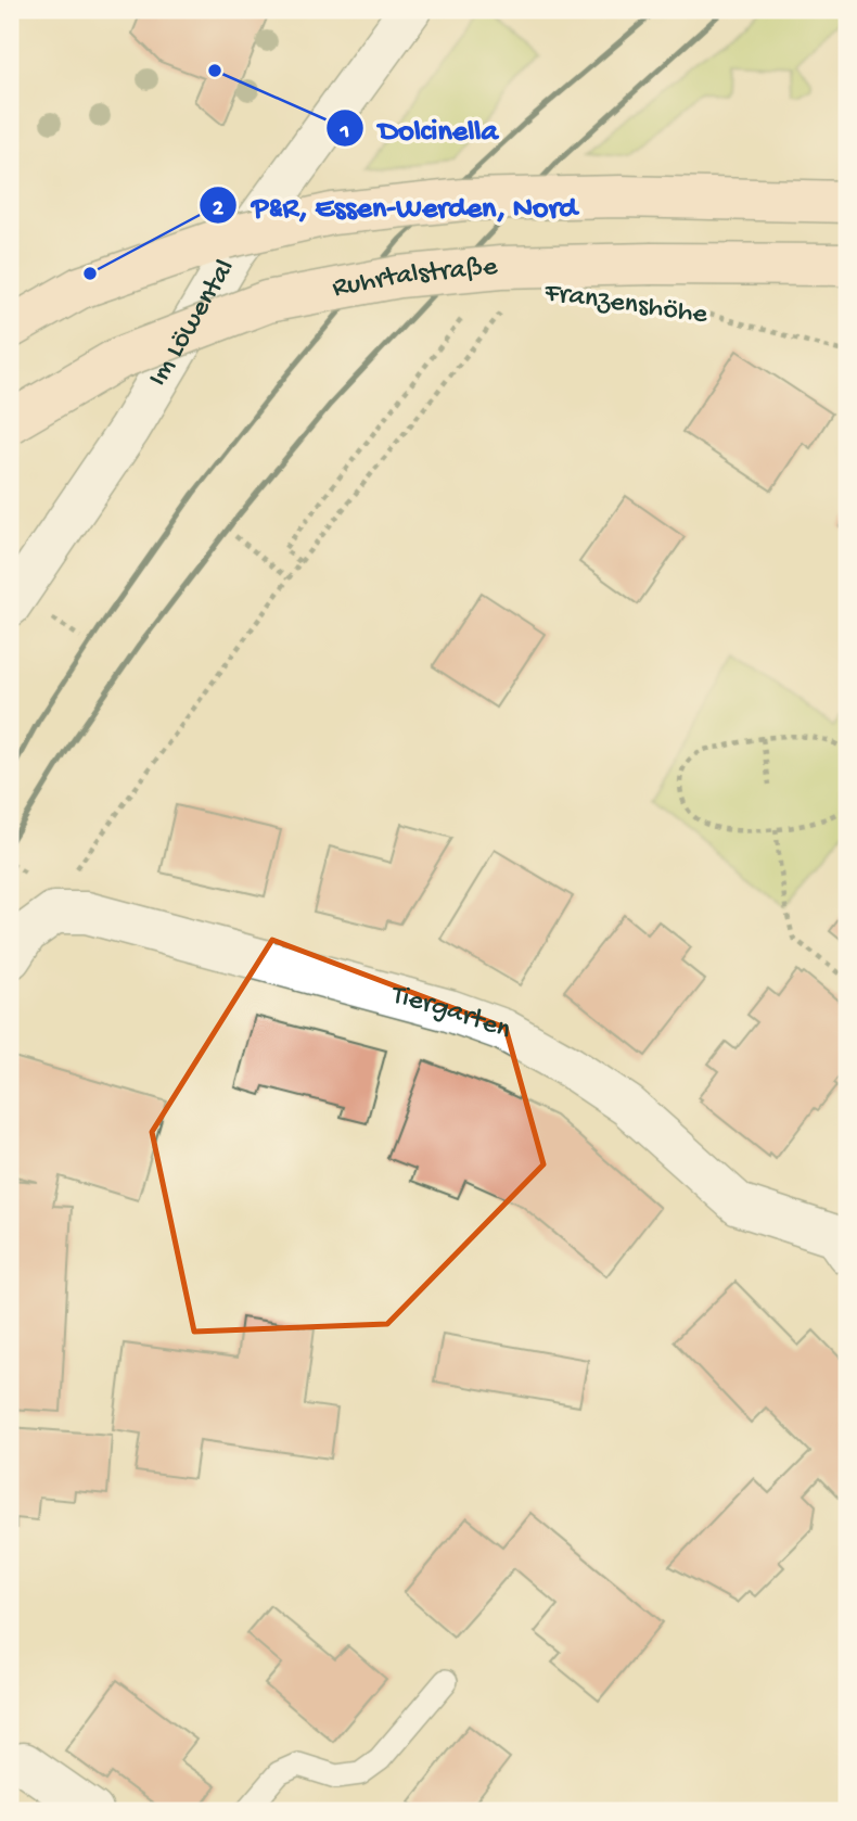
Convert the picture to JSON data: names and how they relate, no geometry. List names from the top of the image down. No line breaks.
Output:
{"streets":{"main road":["Ruhrtalstraße"],"street":["Im Löwental","Tiergarten"],"path":["Franzenshöhe"]},"crossings":[["Ruhrtalstraße","Franzenshöhe"]],"places":["Dolcinella","P&R, Essen-Werden, Nord"]}
